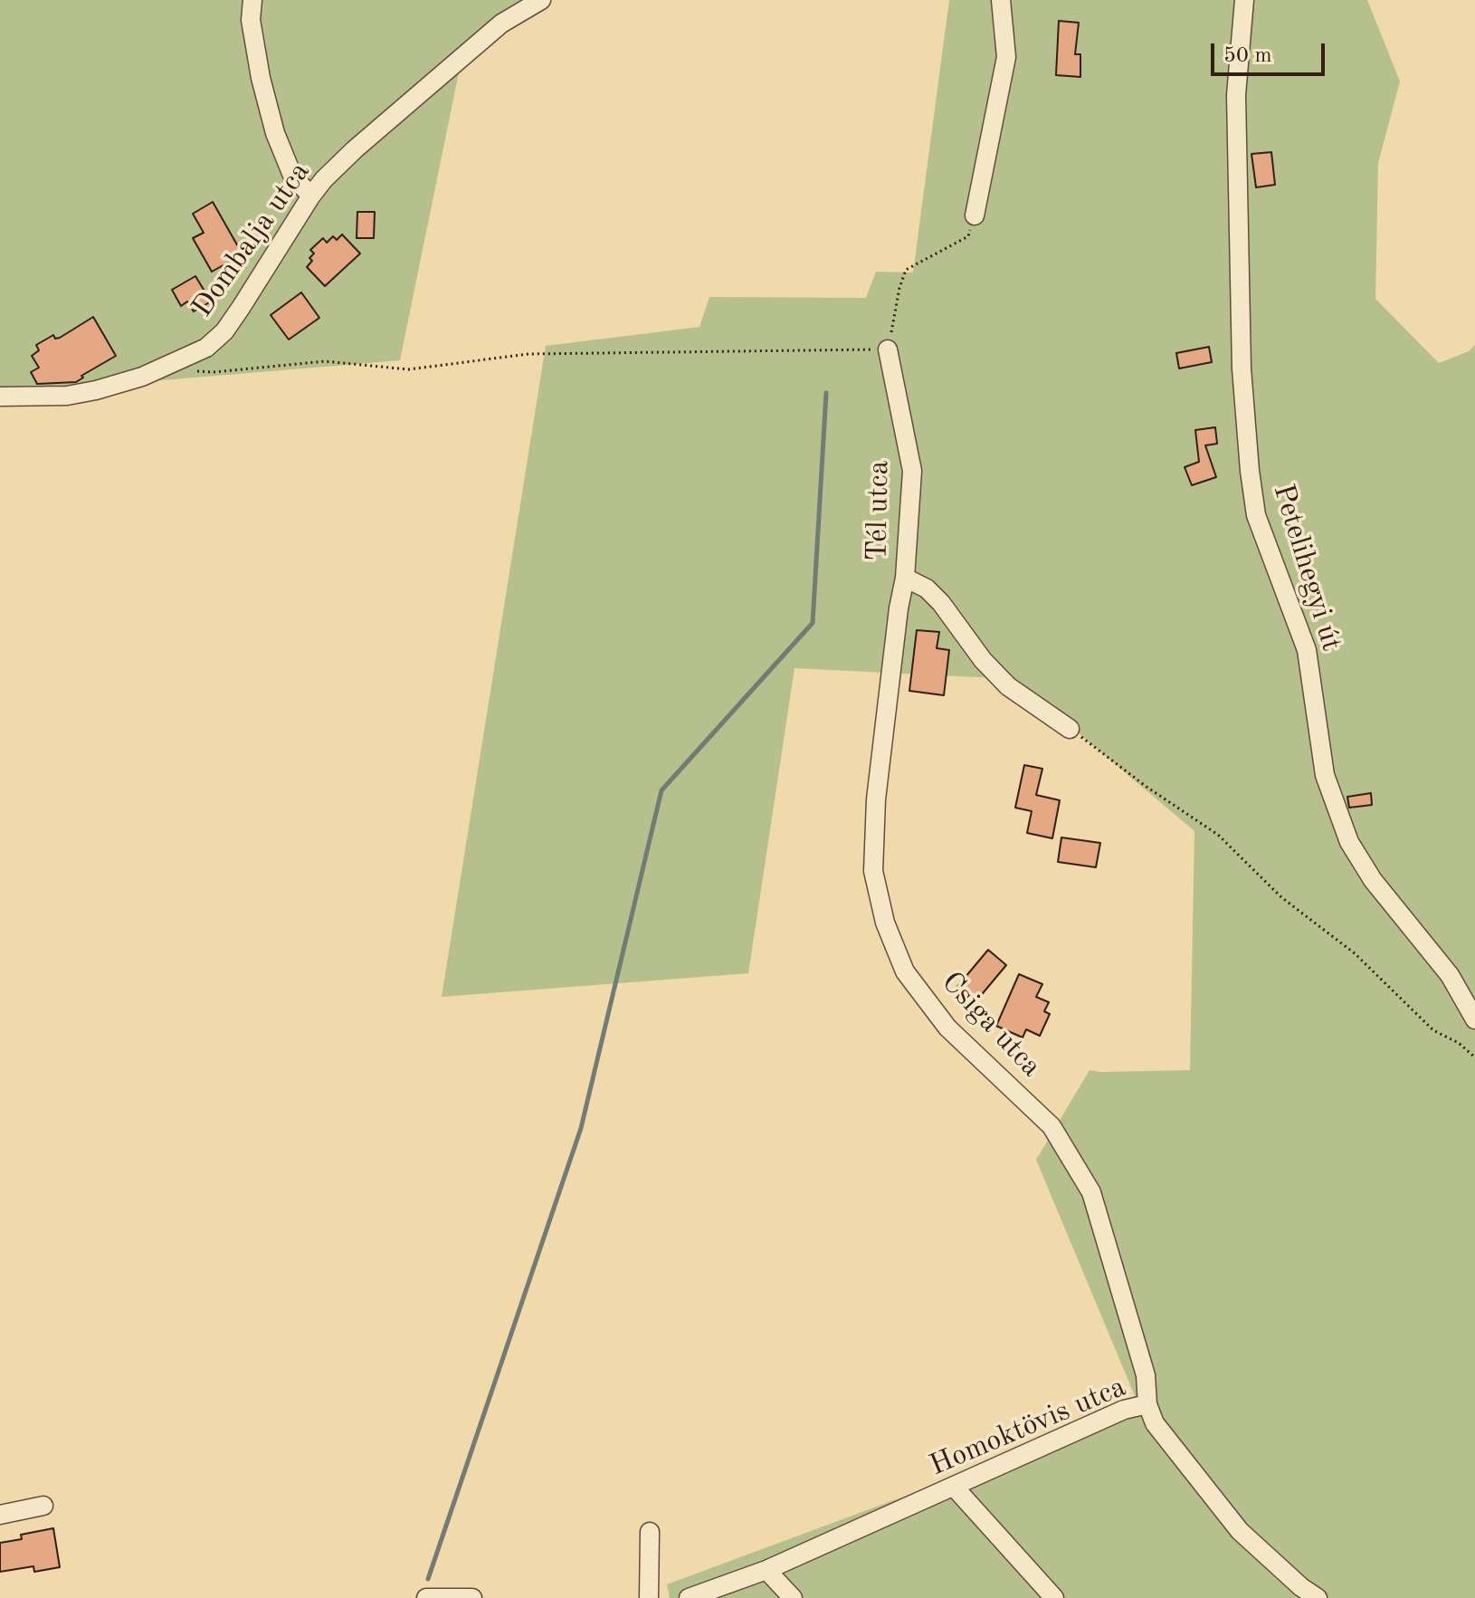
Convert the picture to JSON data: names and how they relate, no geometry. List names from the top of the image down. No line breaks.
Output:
{"streets":{"street":["Dombalja utca","Tél utca","Petelihegyi út","Csiga utca","Homoktövis utca"]},"crossings":[["Tél utca","Csiga utca"],["Csiga utca","Homoktövis utca"]],"scale_bar":"50 m"}
